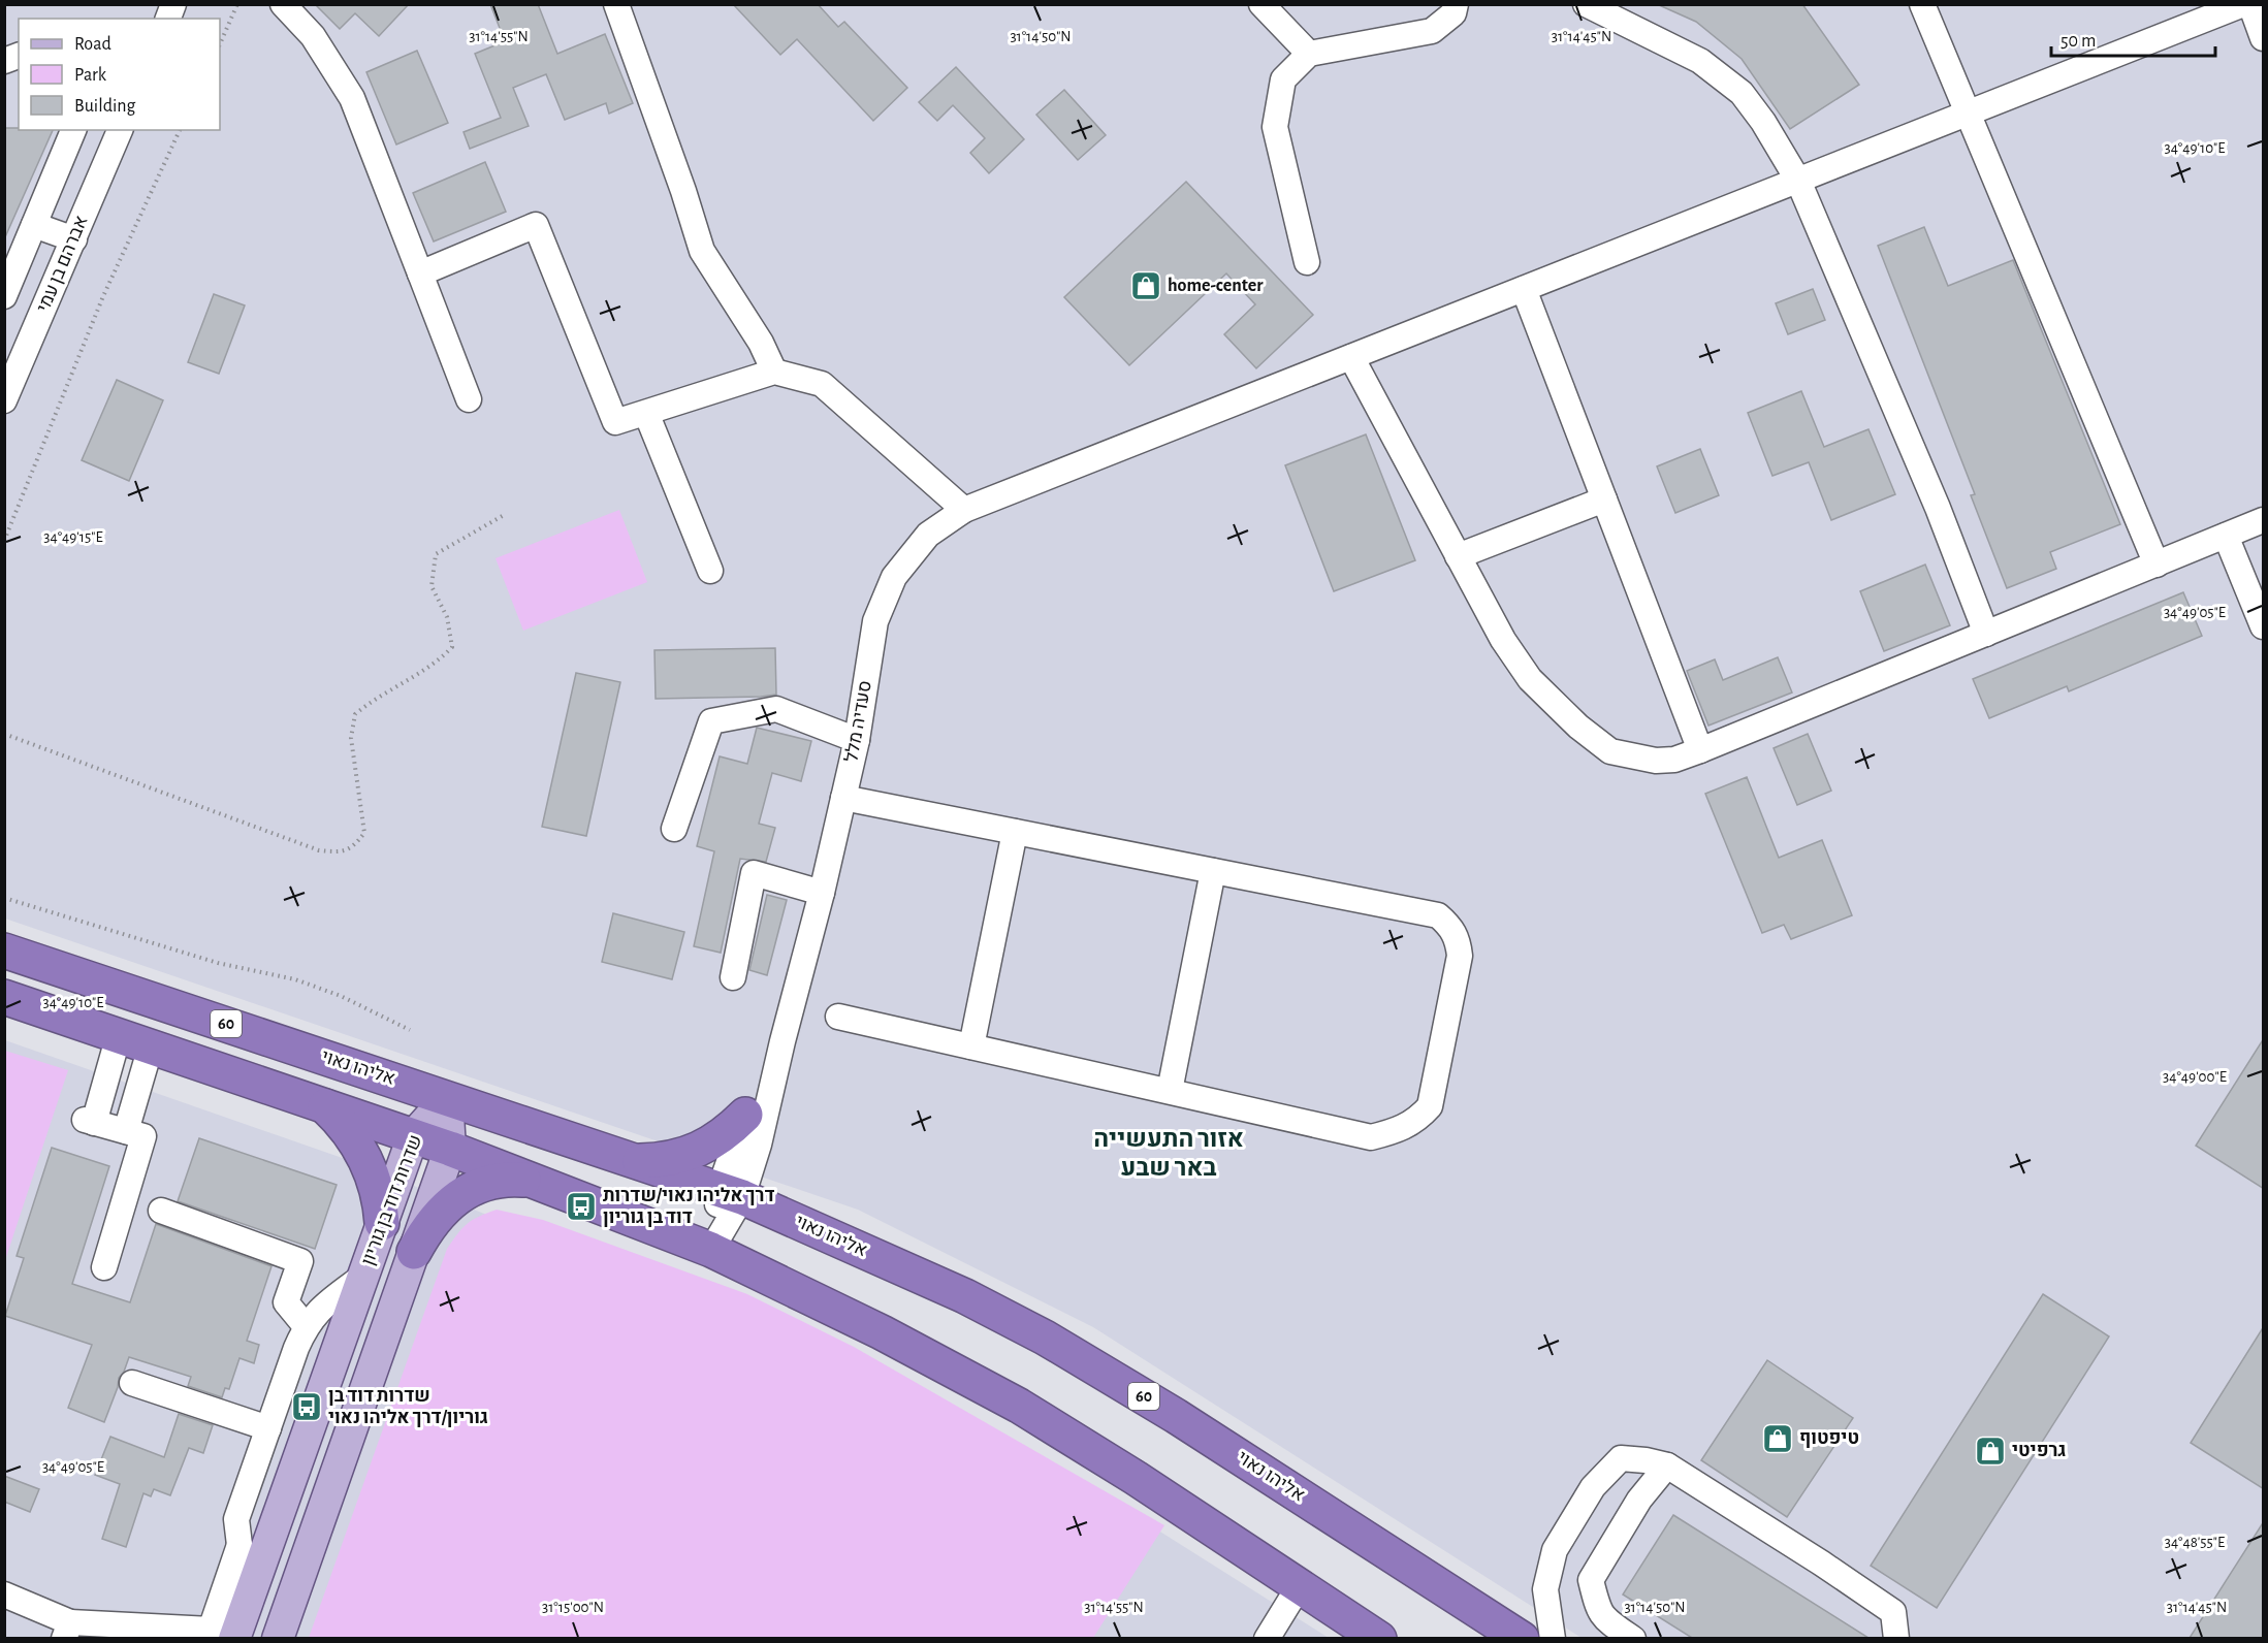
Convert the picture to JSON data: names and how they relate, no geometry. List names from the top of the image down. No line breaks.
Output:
{"streets":{"highway":["60","אליהו נאוי"],"main road":["שדרות דוד בן גוריון"],"street":["אברהם בן עמי","סעדיה מלל"]},"crossings":[["סעדיה מלל","אליהו נאוי"],["אליהו נאוי","שדרות דוד בן גוריון"]],"districts":["אזור התעשייה באר שבע"],"places":{"shop":["home-center","טיפטוף","גרפיטי"],"bus stop":["דרך אליהו נאוי/שדרות דוד בן גוריון","שדרות דוד בן גוריון/דרך אליהו נאוי"]},"legend":["Road","Park","Building"],"scale_bar":"50 m","coordinates":["31°14'55\"N","31°14'50\"N","31°14'45\"N","34°49'10\"E","34°49'15\"E","34°49'05\"E","34°49'00\"E","34°48'55\"E","31°15'00\"N"]}
